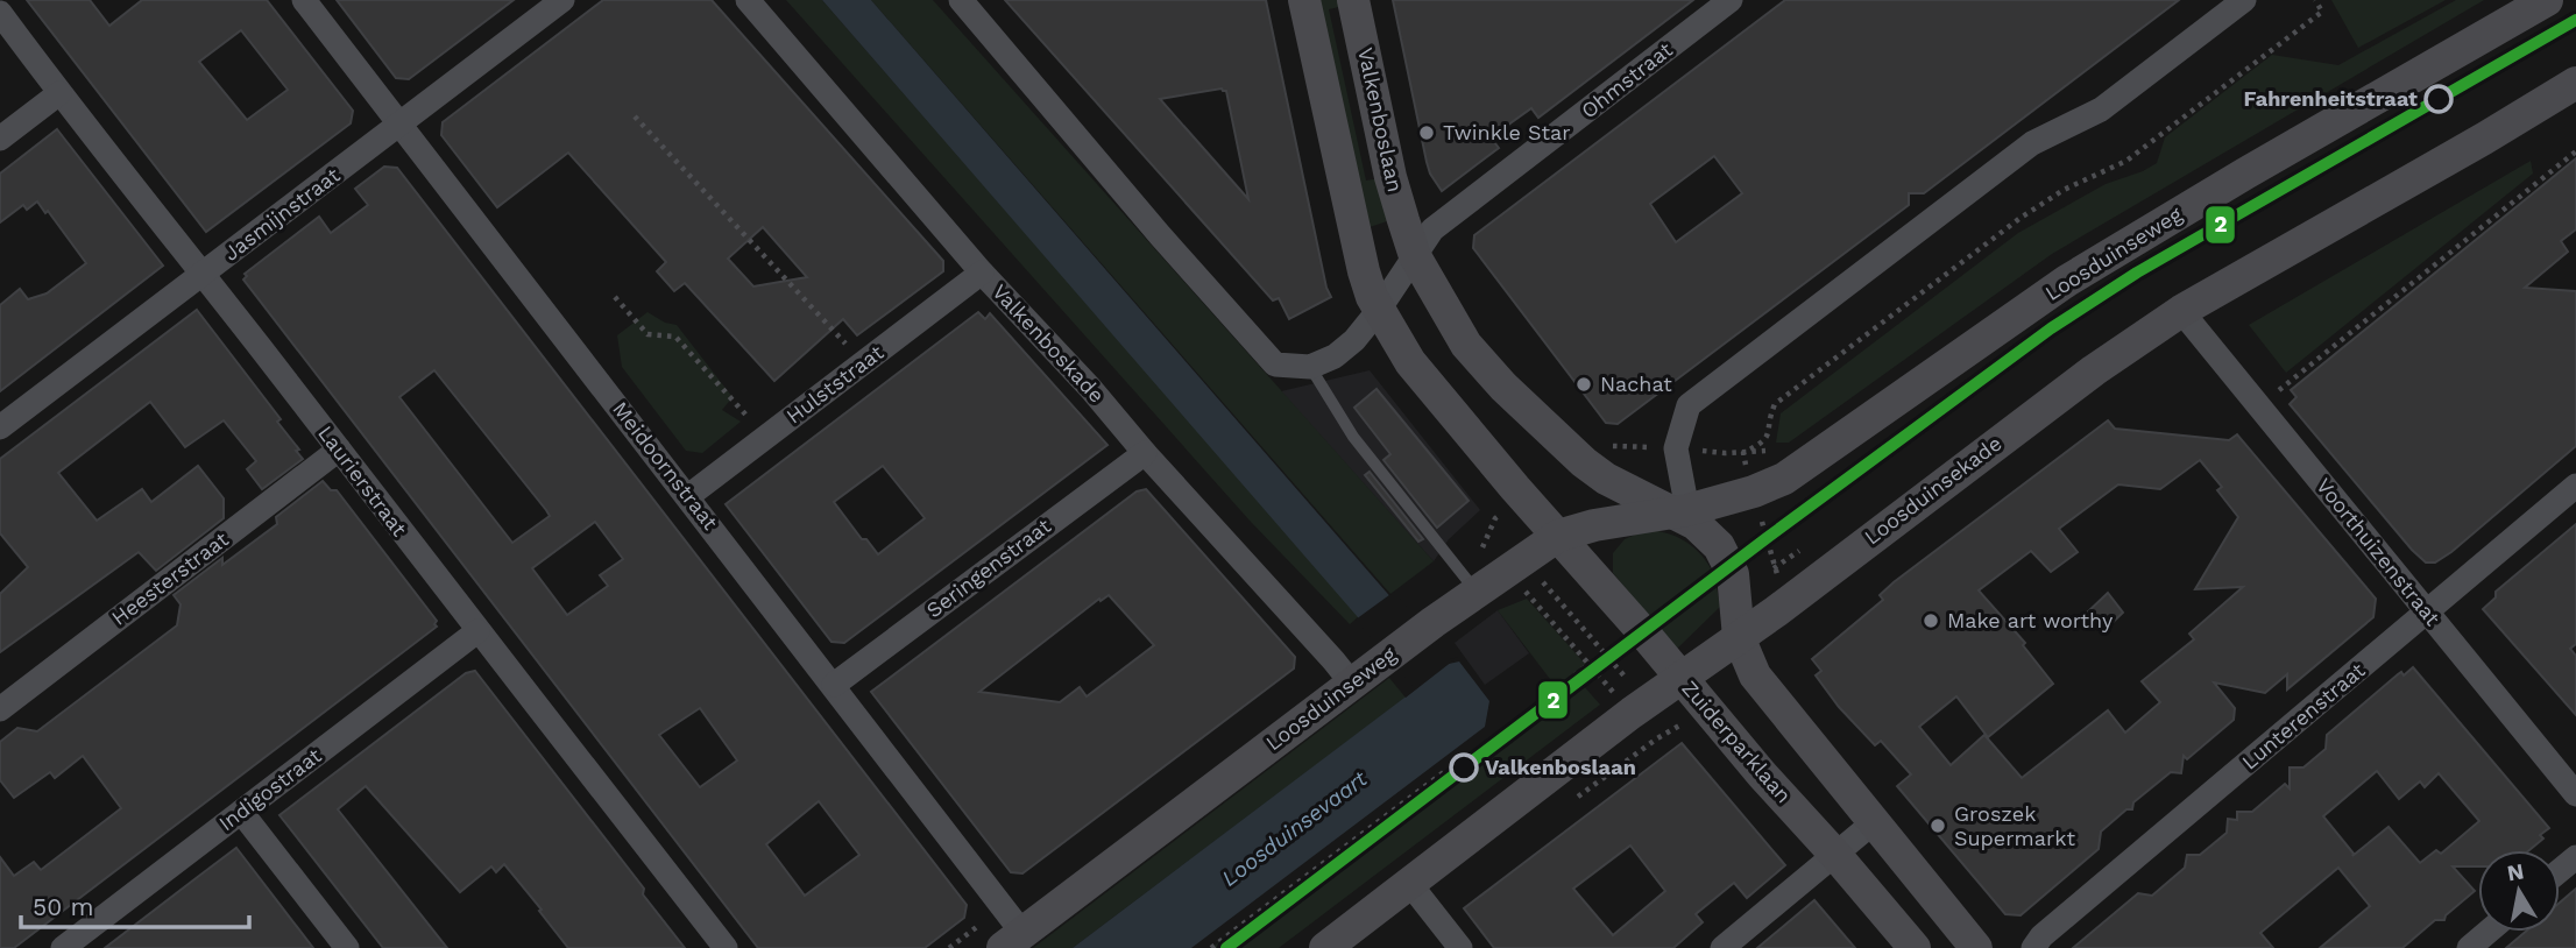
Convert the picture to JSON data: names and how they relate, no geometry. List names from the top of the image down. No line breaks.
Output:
{"streets":{"main road":["Valkenboslaan","Loosduinseweg","Loosduinsekade","Zuiderparklaan"],"street":["Ohmstraat","Jasmijnstraat","Valkenboskade","Hulststraat","Meidoornstraat","Laurierstraat","Voorthuizenstraat","Seringenstraat","Heesterstraat","Lunterenstraat","Indigostraat"]},"crossings":[["Ohmstraat","Valkenboslaan"],["Valkenboslaan","Loosduinseweg"],["Jasmijnstraat","Meidoornstraat"],["Jasmijnstraat","Laurierstraat"],["Loosduinseweg","Valkenboskade"],["Loosduinseweg","Meidoornstraat"],["Loosduinseweg","Zuiderparklaan"],["Valkenboskade","Hulststraat"],["Valkenboskade","Seringenstraat"],["Hulststraat","Meidoornstraat"],["Meidoornstraat","Seringenstraat"],["Laurierstraat","Heesterstraat"],["Laurierstraat","Indigostraat"],["Loosduinsekade","Voorthuizenstraat"],["Loosduinsekade","Zuiderparklaan"],["Voorthuizenstraat","Lunterenstraat"]],"water":["Loosduinsevaart"],"places":["Fahrenheitstraat","Twinkle Star","Nachat","Make art worthy","Valkenboslaan","Groszek Supermarkt"],"lines":["transit line 2"],"scale_bar":"50 m","north":"top"}
